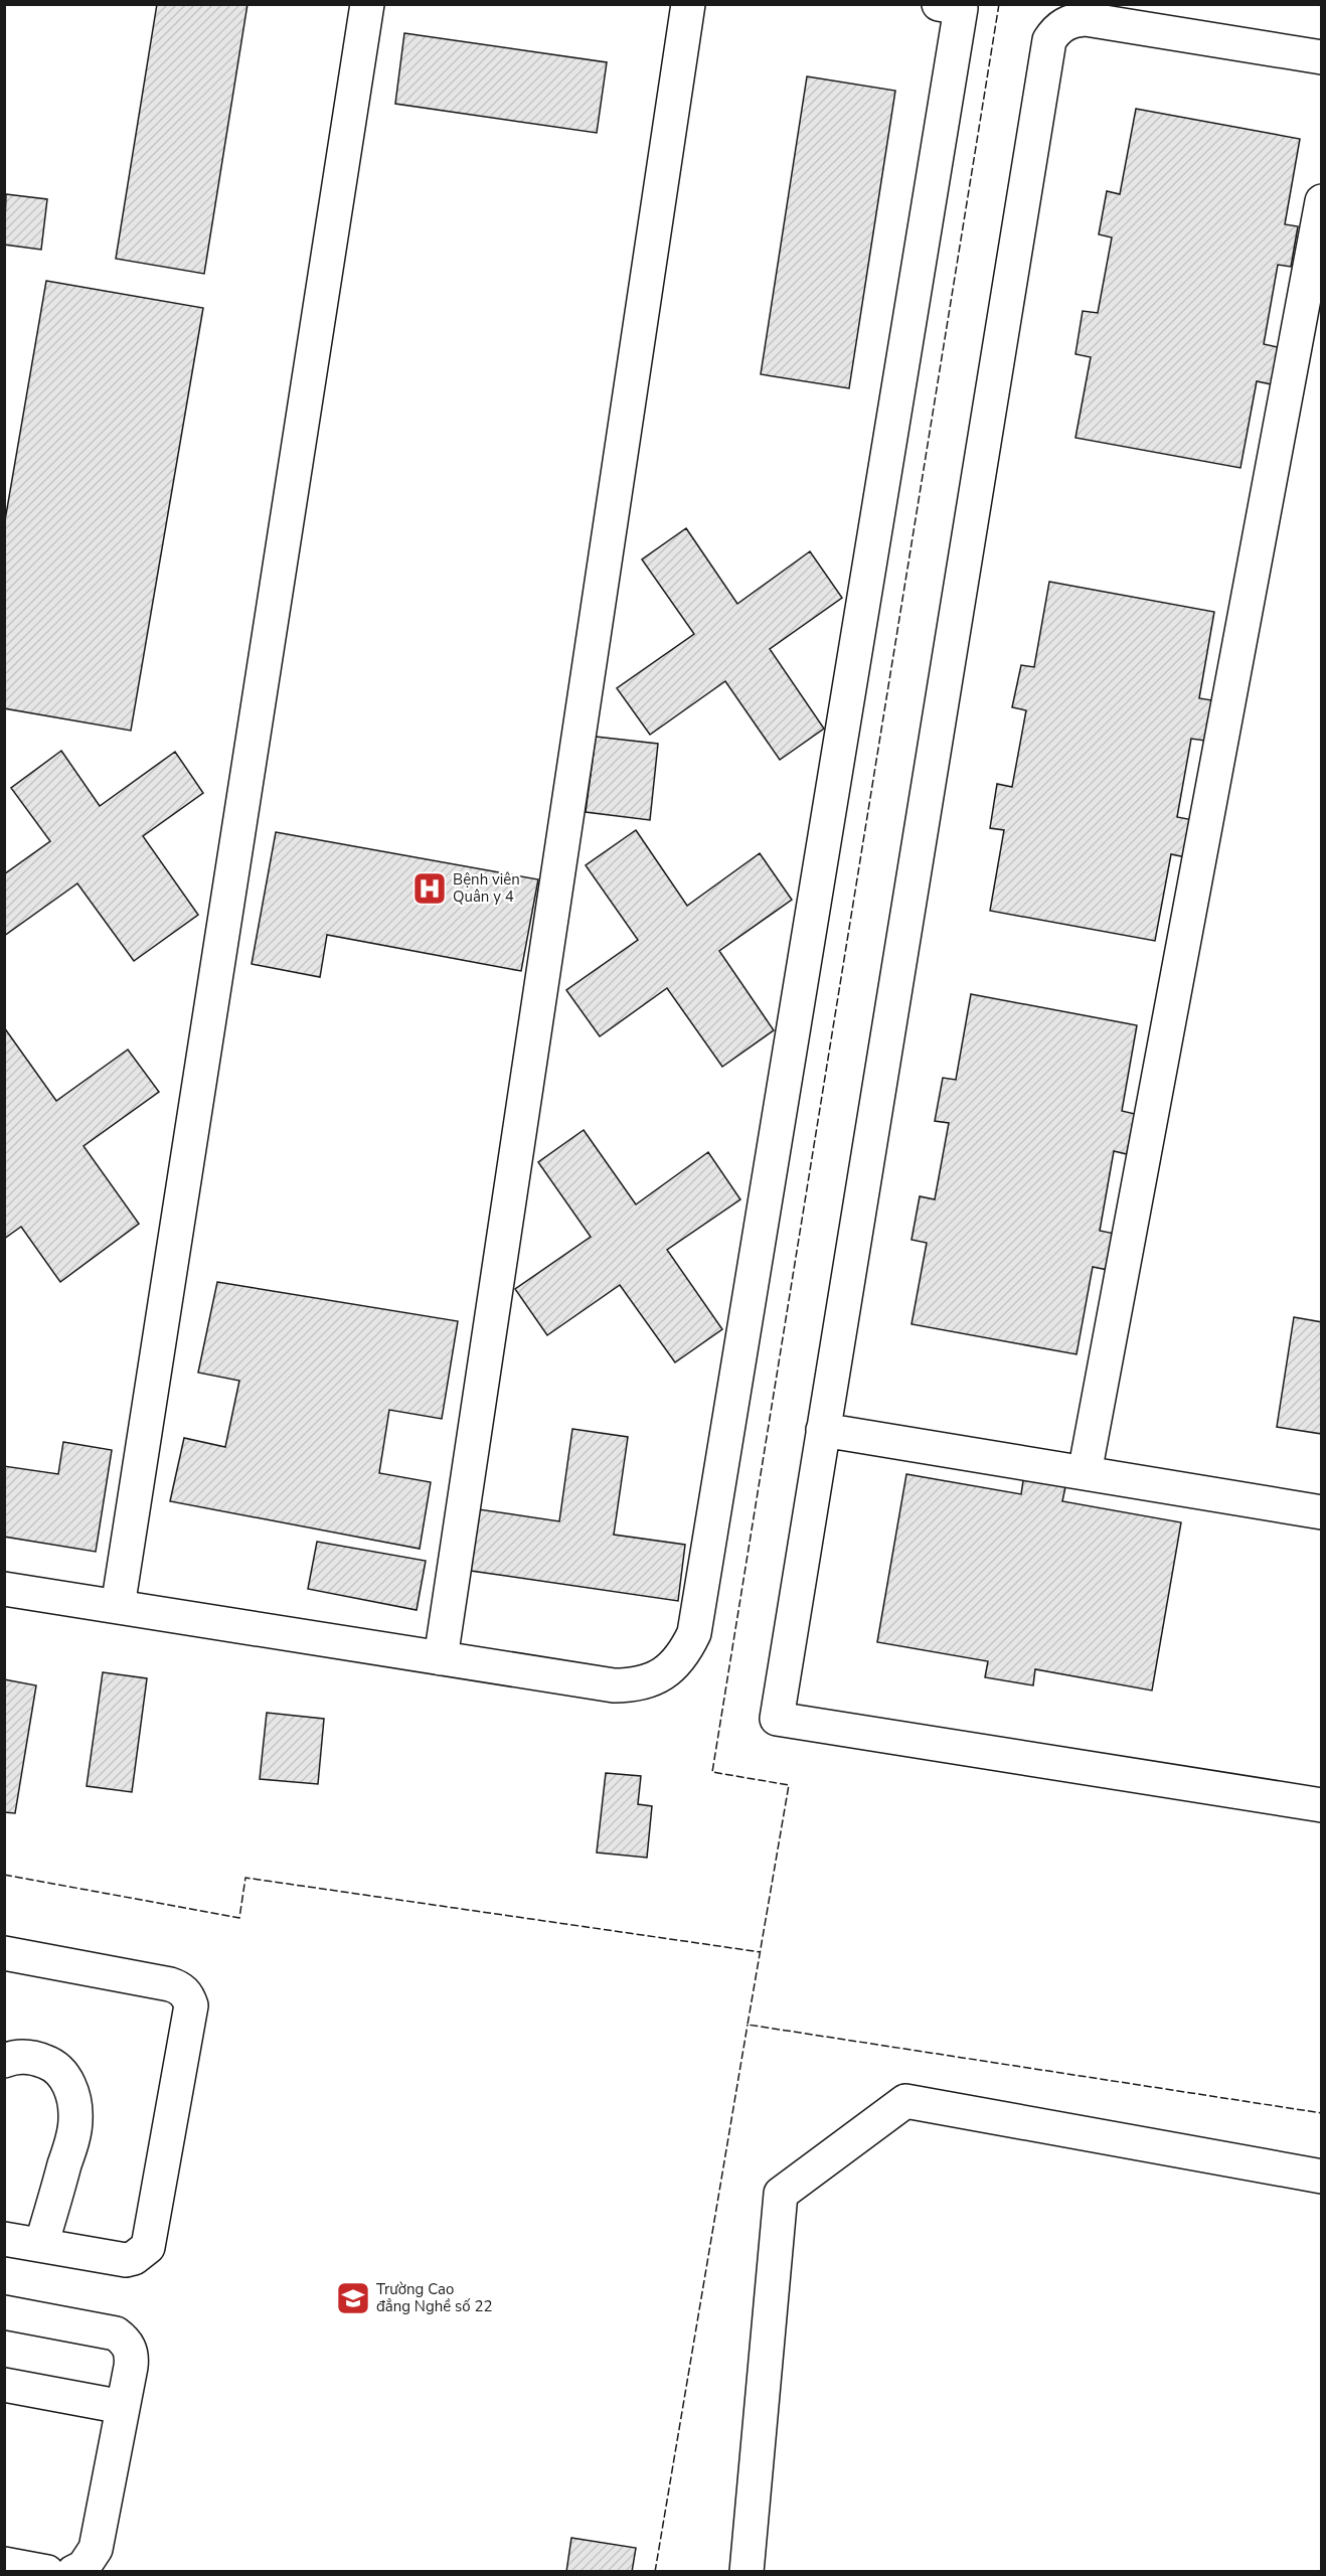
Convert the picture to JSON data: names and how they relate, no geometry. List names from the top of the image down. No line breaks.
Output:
{"places":{"hospital":["Bệnh viên Quân y 4"],"school or university":["Trường Cao đẳng Nghề số 22"]}}
